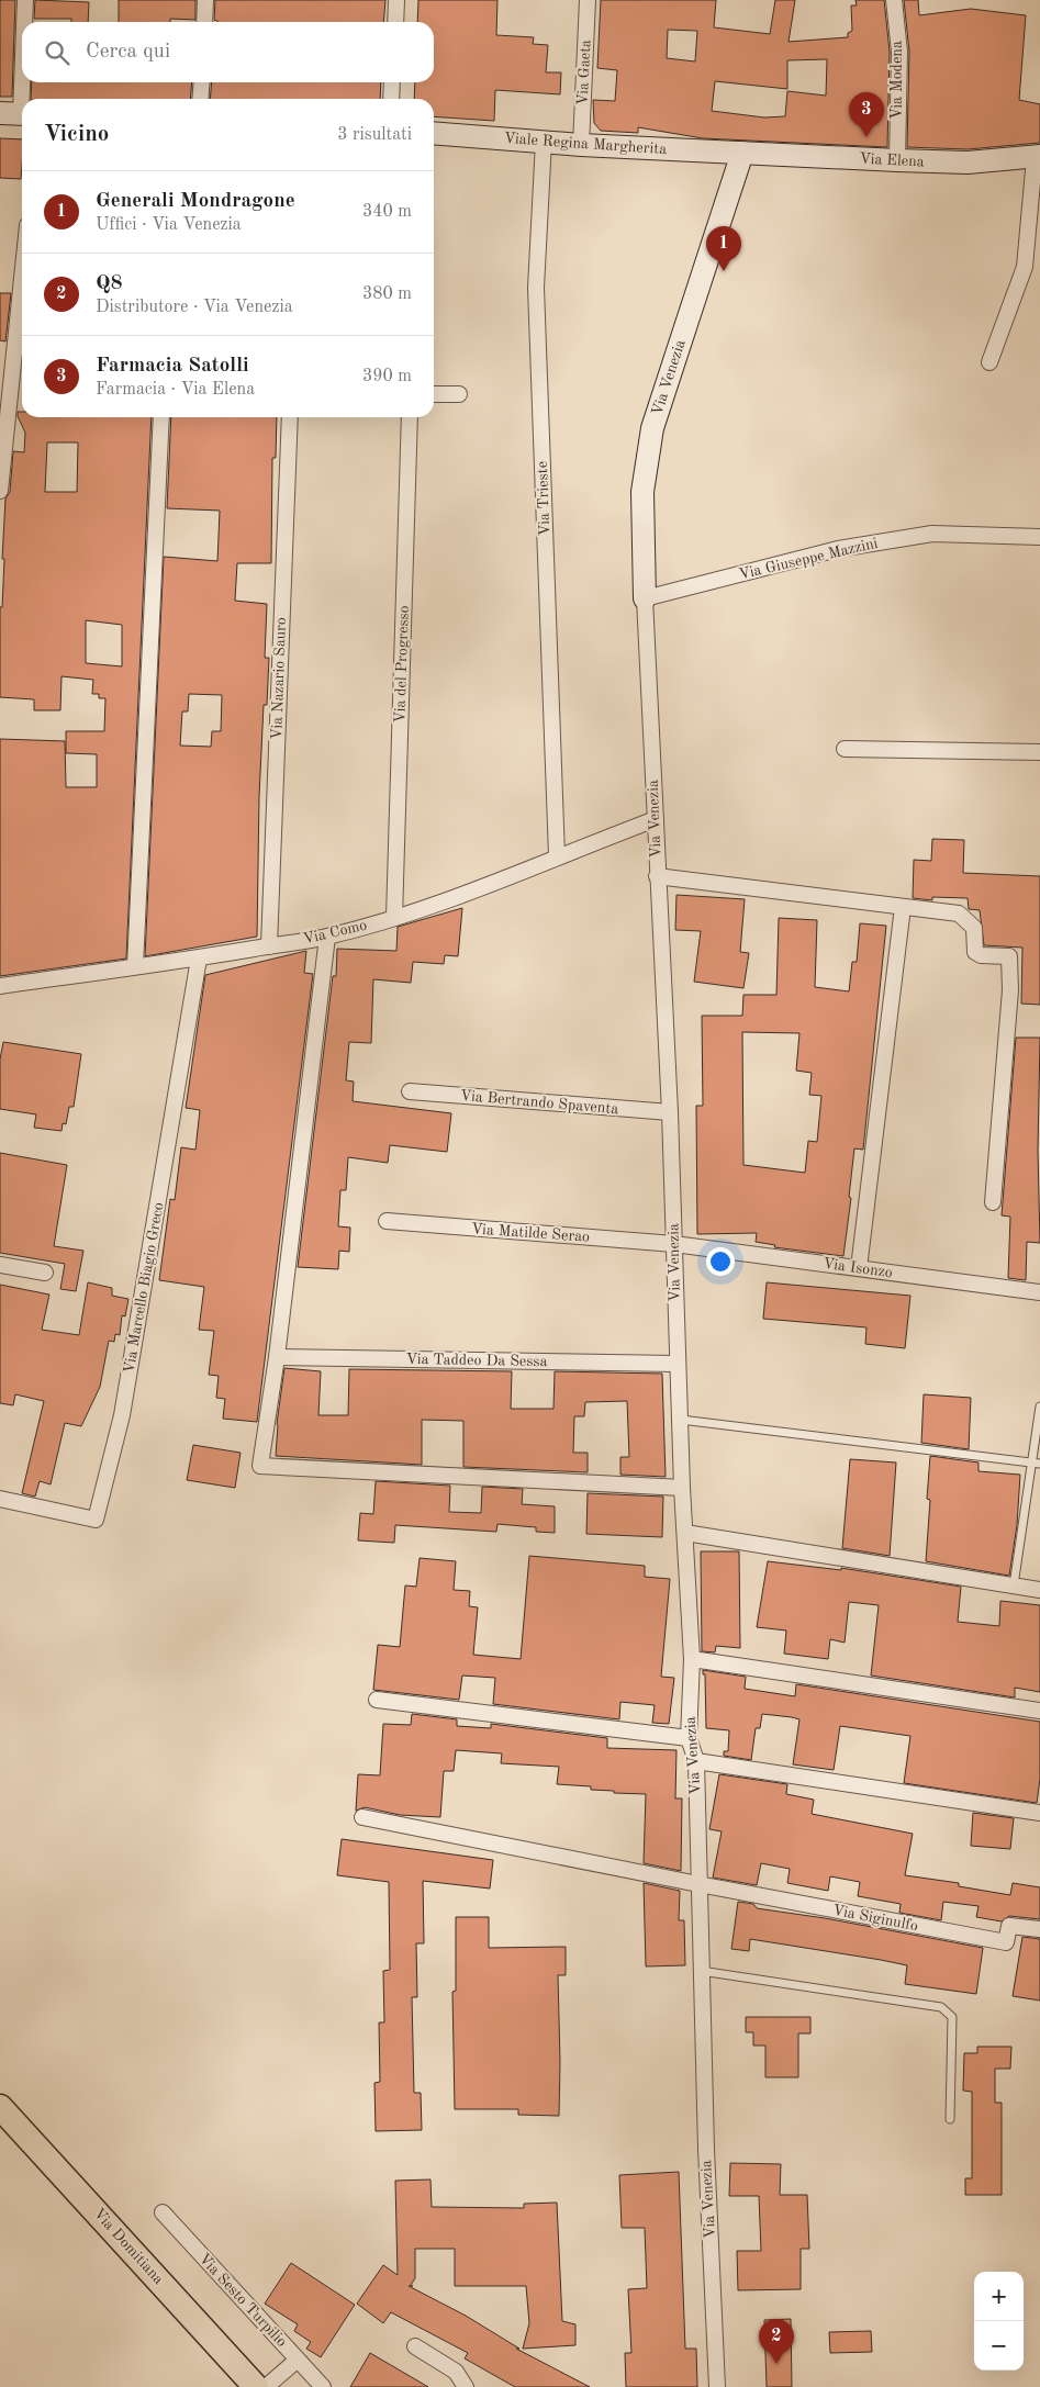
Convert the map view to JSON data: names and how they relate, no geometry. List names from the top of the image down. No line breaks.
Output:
{"streets":{"main road":["Via Domitiana"],"street":["Via Gaeta","Via Modena","Viale Regina Margherita","Via Elena","Via Venezia","Via Trieste","Via Giuseppe Mazzini","Via del Progresso","Via Nazario Sauro","Via Como","Via Bertrando Spaventa","Via Matilde Serao","Via Isonzo","Via Marcello Biagio Greco","Via Taddeo Da Sessa","Via Siginulfo","Via Sesto Turpilio"]},"crossings":[["Via Gaeta","Viale Regina Margherita"],["Via Modena","Via Elena"],["Viale Regina Margherita","Via Elena"],["Viale Regina Margherita","Via Venezia"],["Viale Regina Margherita","Via Trieste"],["Via Elena","Via Venezia"],["Via Venezia","Via Giuseppe Mazzini"],["Via Venezia","Via Como"],["Via Venezia","Via Bertrando Spaventa"],["Via Venezia","Via Matilde Serao"],["Via Venezia","Via Isonzo"],["Via Venezia","Via Taddeo Da Sessa"],["Via Venezia","Via Siginulfo"],["Via Trieste","Via Como"],["Via del Progresso","Via Como"],["Via Nazario Sauro","Via Como"],["Via Como","Via Marcello Biagio Greco"],["Via Matilde Serao","Via Isonzo"]],"page":{"search":"Cerca qui","pins":["3","1","2"],"heading":["Vicino","3 risultati"],"list":[{"mark":"1","name":"Generali Mondragone","note":"Uffici · Via Venezia","value":"340 m"},{"mark":"2","name":"Q8","note":"Distributore · Via Venezia","value":"380 m"},{"mark":"3","name":"Farmacia Satolli","note":"Farmacia · Via Elena","value":"390 m"}],"map_buttons":["+","−"]}}
